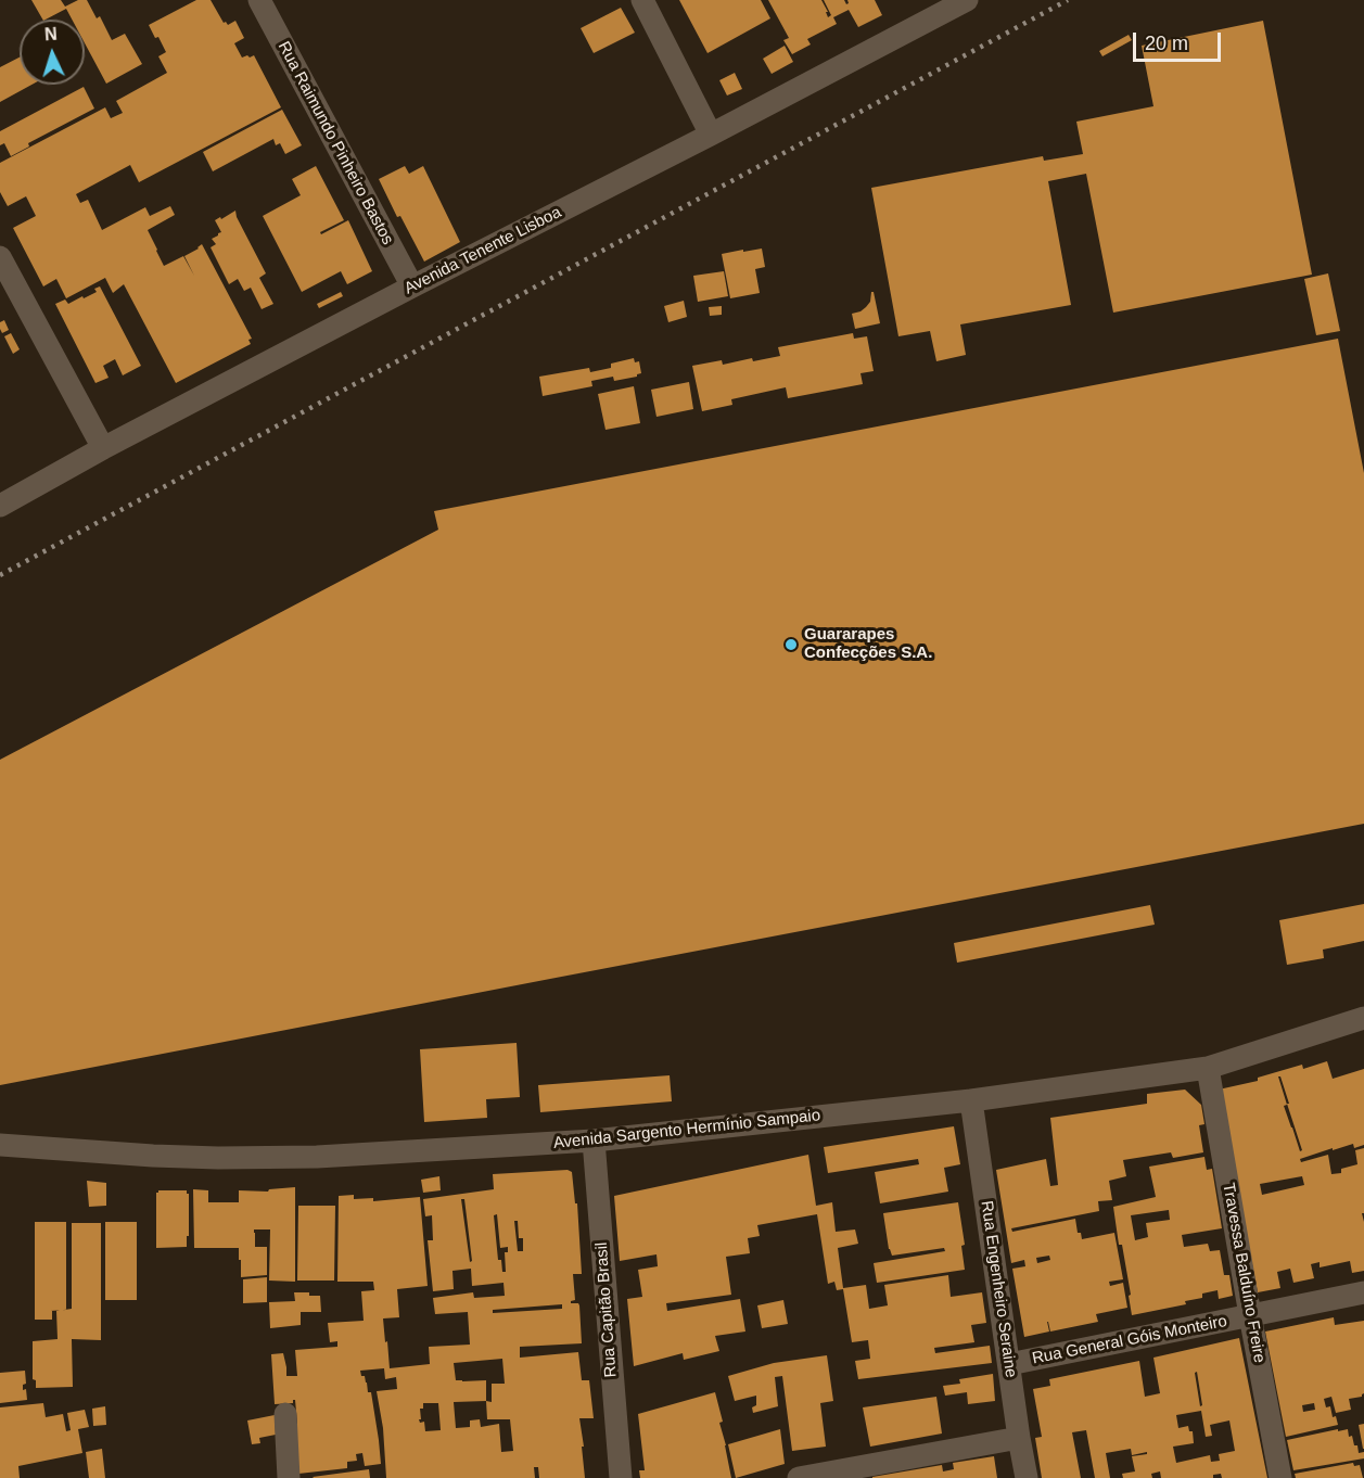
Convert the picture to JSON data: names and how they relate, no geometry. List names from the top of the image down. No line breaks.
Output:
{"streets":{"street":["Rua Raimundo Pinheiro Bastos","Avenida Tenente Lisboa","Avenida Sargento Hermínio Sampaio","Travessa Balduíno Freire","Rua Engenheiro Seraine","Rua Capitão Brasil","Rua General Góis Monteiro"]},"crossings":[["Rua Raimundo Pinheiro Bastos","Avenida Tenente Lisboa"],["Avenida Sargento Hermínio Sampaio","Travessa Balduíno Freire"],["Avenida Sargento Hermínio Sampaio","Rua Engenheiro Seraine"],["Avenida Sargento Hermínio Sampaio","Rua Capitão Brasil"],["Travessa Balduíno Freire","Rua General Góis Monteiro"],["Rua Engenheiro Seraine","Rua General Góis Monteiro"]],"places":["Guararapes Confecções S.A."],"scale_bar":"20 m","north":"top"}
